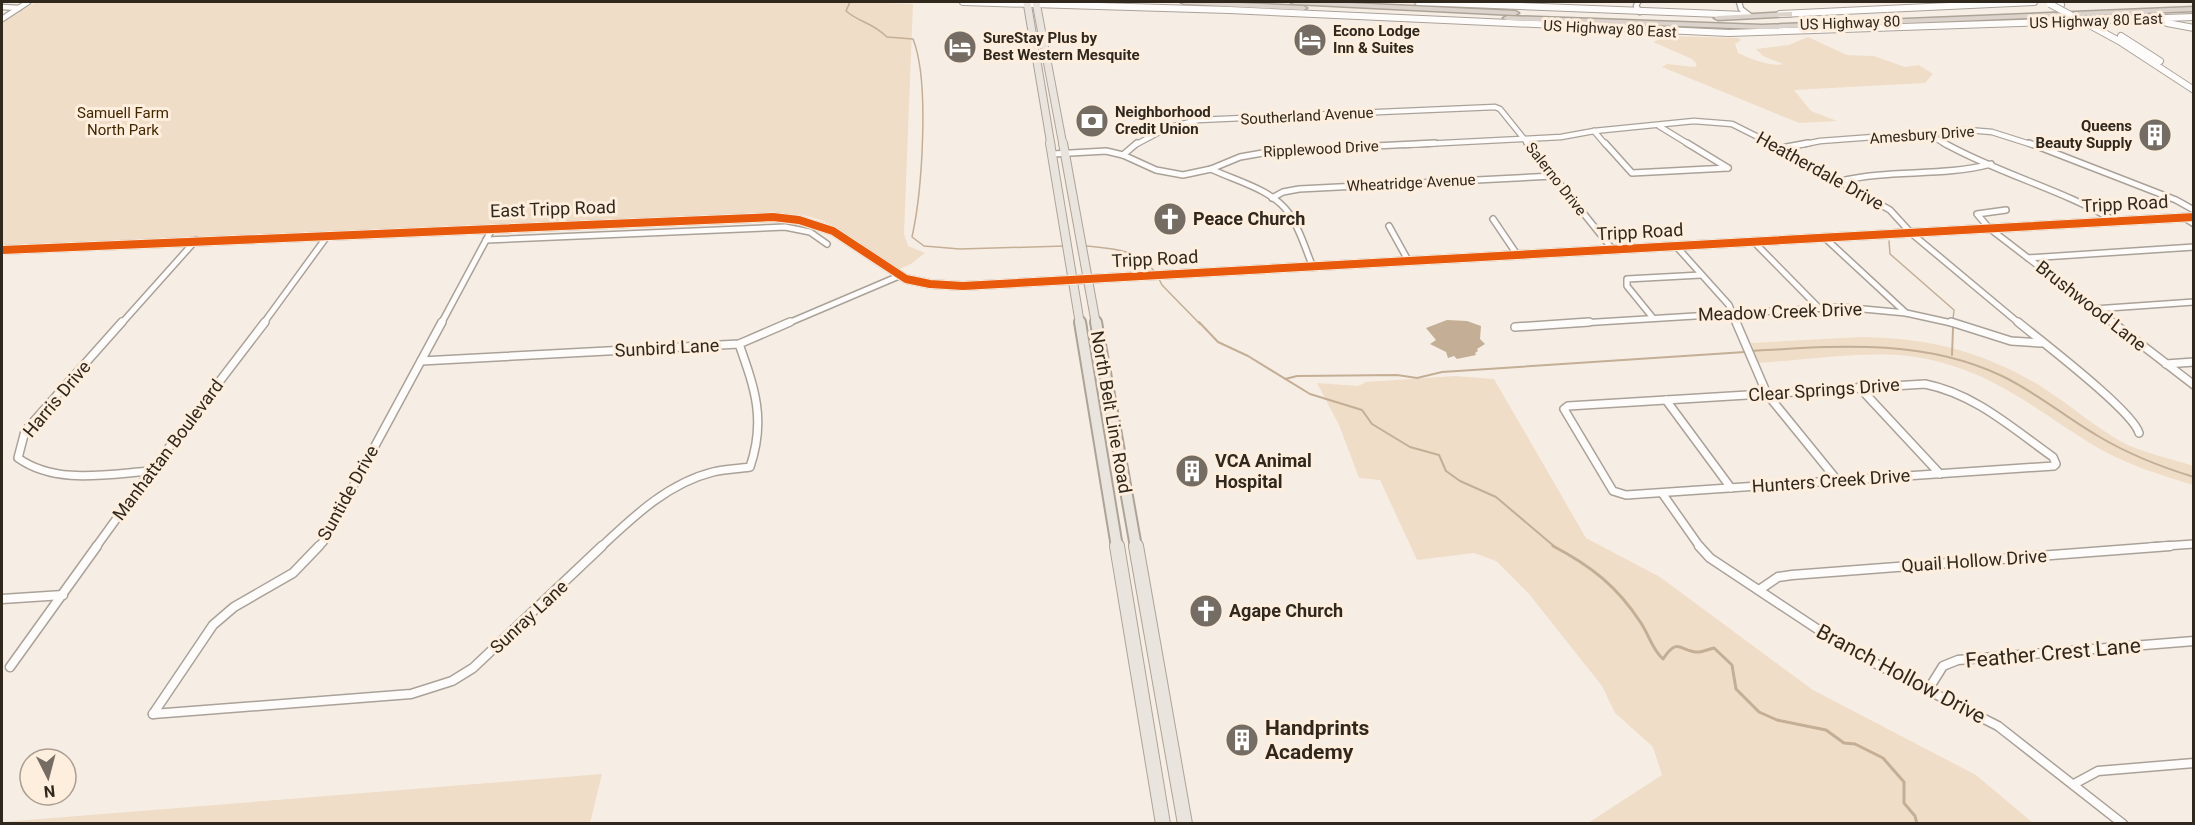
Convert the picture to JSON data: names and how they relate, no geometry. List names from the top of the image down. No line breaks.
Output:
{"streets":{"highway":["US Highway 80"],"main road":["US Highway 80 East","Tripp Road","East Tripp Road","North Belt Line Road"],"street":["Southerland Avenue","Amesbury Drive","Ripplewood Drive","Heatherdale Drive","Salerno Drive","Wheatridge Avenue","Brushwood Lane","Meadow Creek Drive","Sunbird Lane","Clear Springs Drive","Harris Drive","Manhattan Boulevard","Hunters Creek Drive","Suntide Drive","Quail Hollow Drive","Sunray Lane","Feather Crest Lane","Branch Hollow Drive"]},"crossings":[["US Highway 80 East","North Belt Line Road"],["Southerland Avenue","Ripplewood Drive"],["Southerland Avenue","Salerno Drive"],["Amesbury Drive","Heatherdale Drive"],["Ripplewood Drive","Heatherdale Drive"],["Ripplewood Drive","Salerno Drive"],["Ripplewood Drive","North Belt Line Road"],["Heatherdale Drive","Tripp Road"],["Heatherdale Drive","Meadow Creek Drive"],["Salerno Drive","Wheatridge Avenue"],["Salerno Drive","Tripp Road"],["Tripp Road","East Tripp Road"],["Tripp Road","Brushwood Lane"],["Tripp Road","North Belt Line Road"],["East Tripp Road","Sunbird Lane"],["East Tripp Road","Harris Drive"],["East Tripp Road","North Belt Line Road"],["East Tripp Road","Manhattan Boulevard"],["East Tripp Road","Suntide Drive"],["Sunbird Lane","Suntide Drive"],["Sunbird Lane","Sunray Lane"],["Clear Springs Drive","Hunters Creek Drive"],["Harris Drive","Manhattan Boulevard"],["Hunters Creek Drive","Branch Hollow Drive"],["Suntide Drive","Sunray Lane"],["Quail Hollow Drive","Branch Hollow Drive"],["Feather Crest Lane","Branch Hollow Drive"]],"parks":["Samuell Farm North Park"],"places":{"hotel":["Econo Lodge Inn & Suites","SureStay Plus by Best Western Mesquite"],"bank":["Neighborhood Credit Union"],"building":["Queens Beauty Supply","VCA Animal Hospital","Handprints Academy"],"church":["Peace Church","Agape Church"]},"north":"bottom"}
